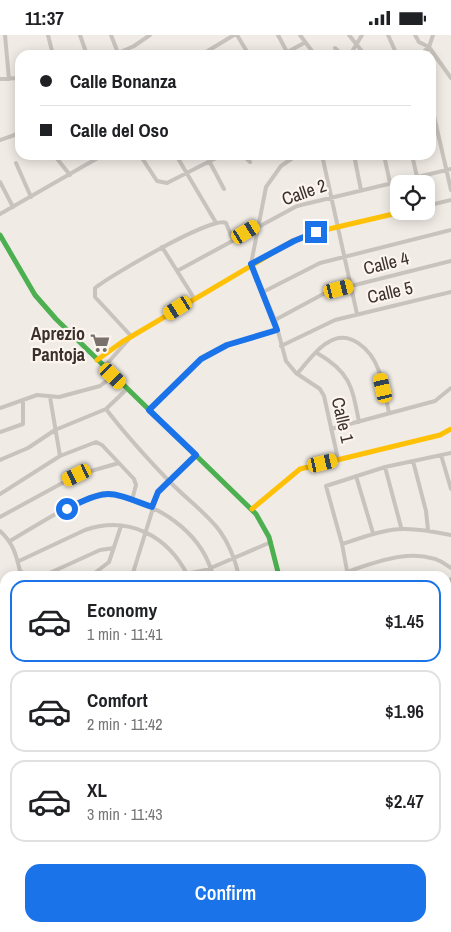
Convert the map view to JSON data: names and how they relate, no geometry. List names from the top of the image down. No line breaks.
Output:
{"streets":{"street":["Calle 2","Calle 4","Calle 5","Calle 1"]},"crossings":[["Calle 4","Calle 1"],["Calle 5","Calle 1"]],"places":{"supermarket":["Aprezio Pantoja"]},"page":{"status":"11:37","banner":["Calle Bonanza","Calle del Oso"],"list":[{"name":"Economy","note":"1 min · 11:41","value":"$1.45"},{"name":"Comfort","note":"2 min · 11:42","value":"$1.96"},{"name":"XL","note":"3 min · 11:43","value":"$2.47"}],"buttons":"Confirm"}}
